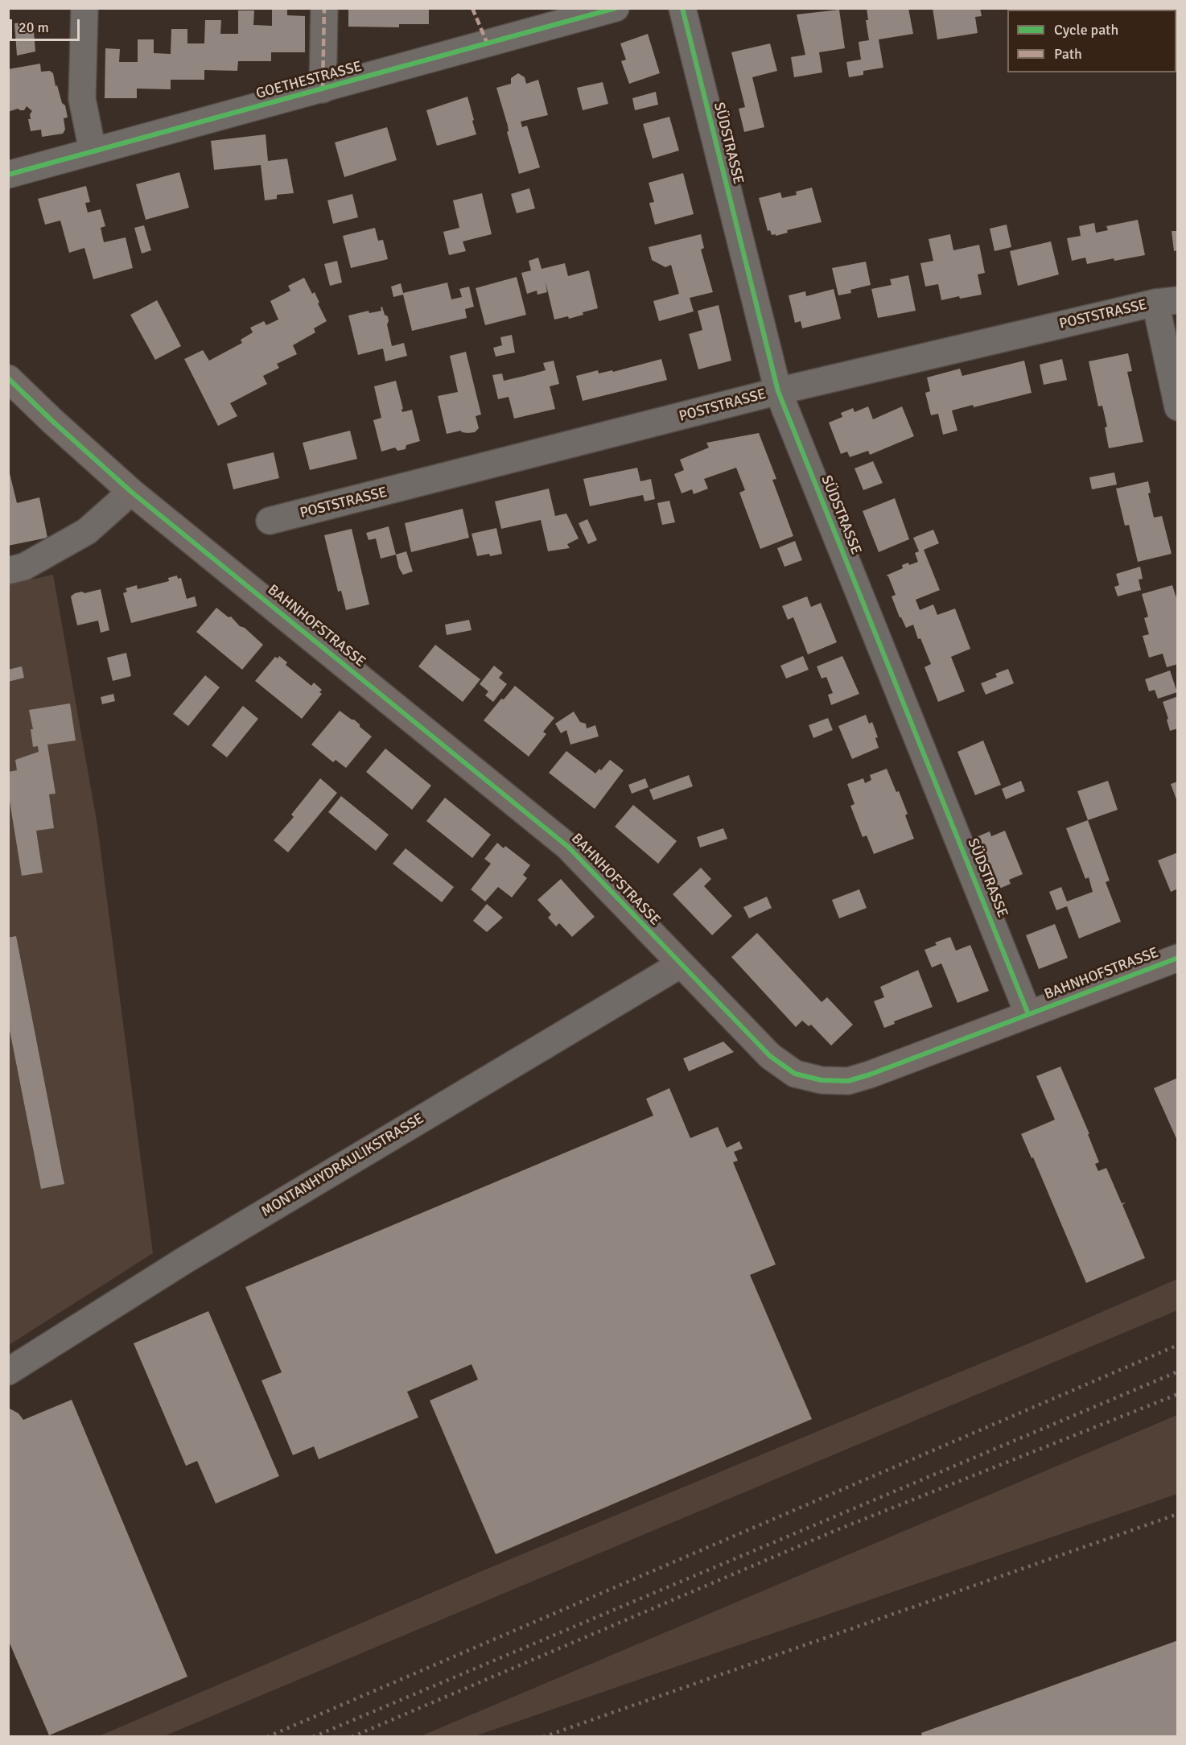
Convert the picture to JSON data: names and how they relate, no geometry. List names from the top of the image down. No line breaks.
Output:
{"streets":{"main road":["BAHNHOFSTRASSE"],"street":["GOETHESTRASSE","SÜDSTRASSE","POSTSTRASSE","MONTANHYDRAULIKSTRASSE"]},"crossings":[["SÜDSTRASSE","POSTSTRASSE"],["SÜDSTRASSE","BAHNHOFSTRASSE"],["BAHNHOFSTRASSE","MONTANHYDRAULIKSTRASSE"]],"legend":["Cycle path","Path"],"scale_bar":"20 m"}
